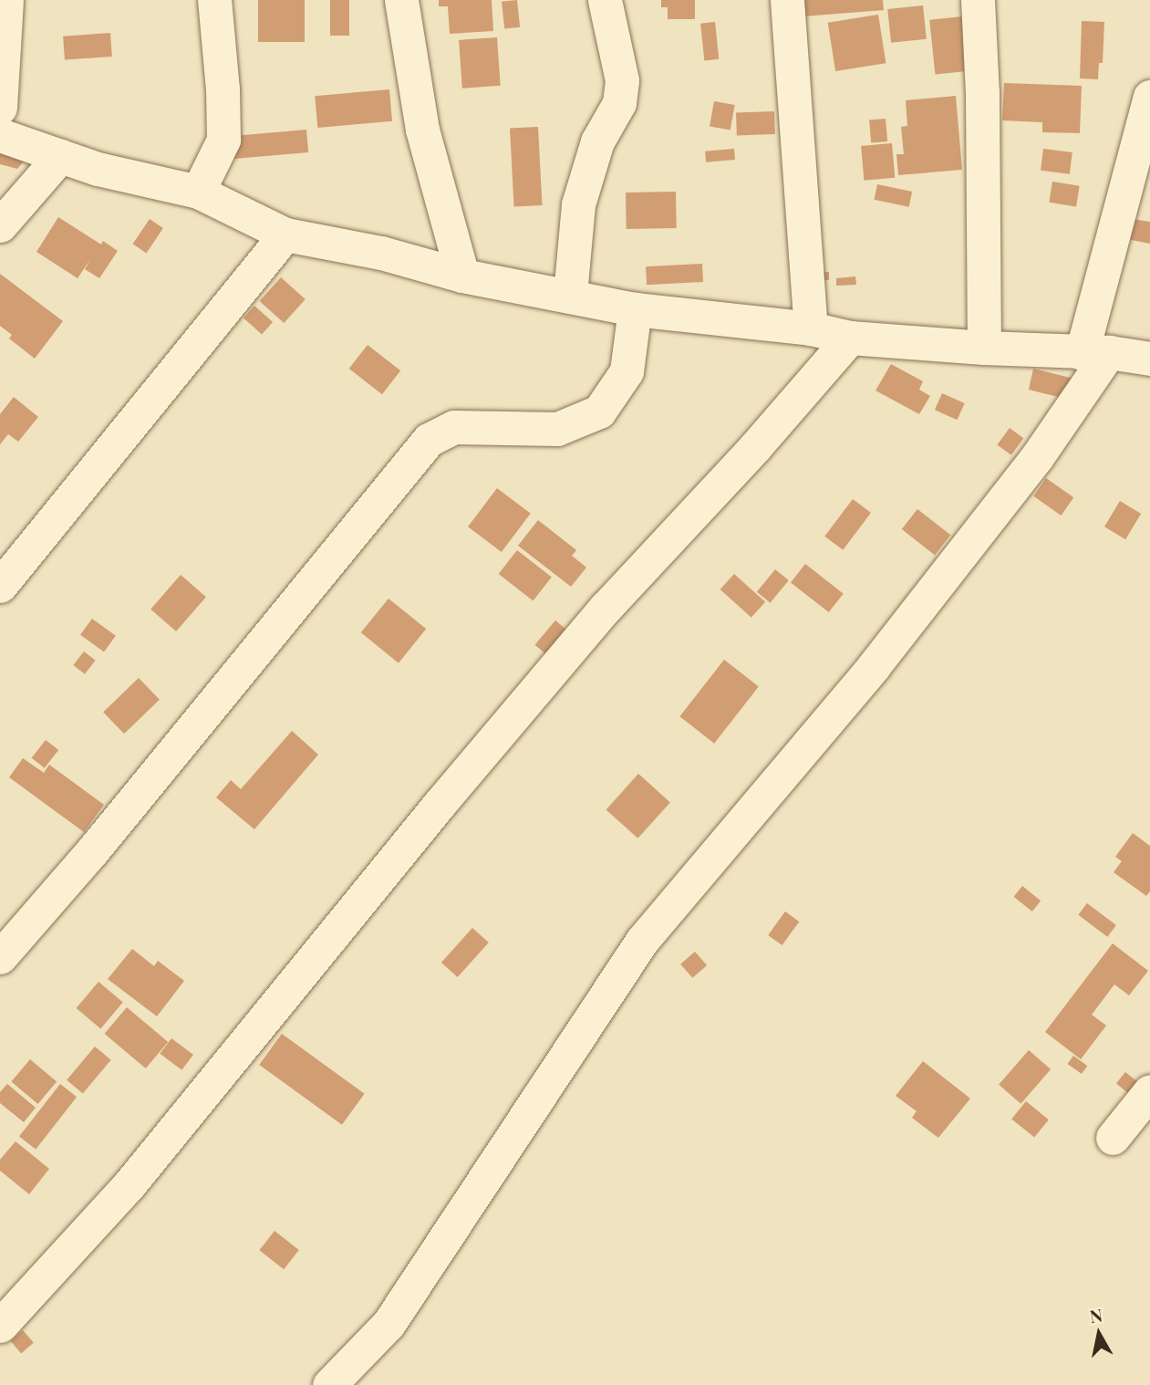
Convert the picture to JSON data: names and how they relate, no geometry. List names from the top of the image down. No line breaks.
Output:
{"north":"top"}
